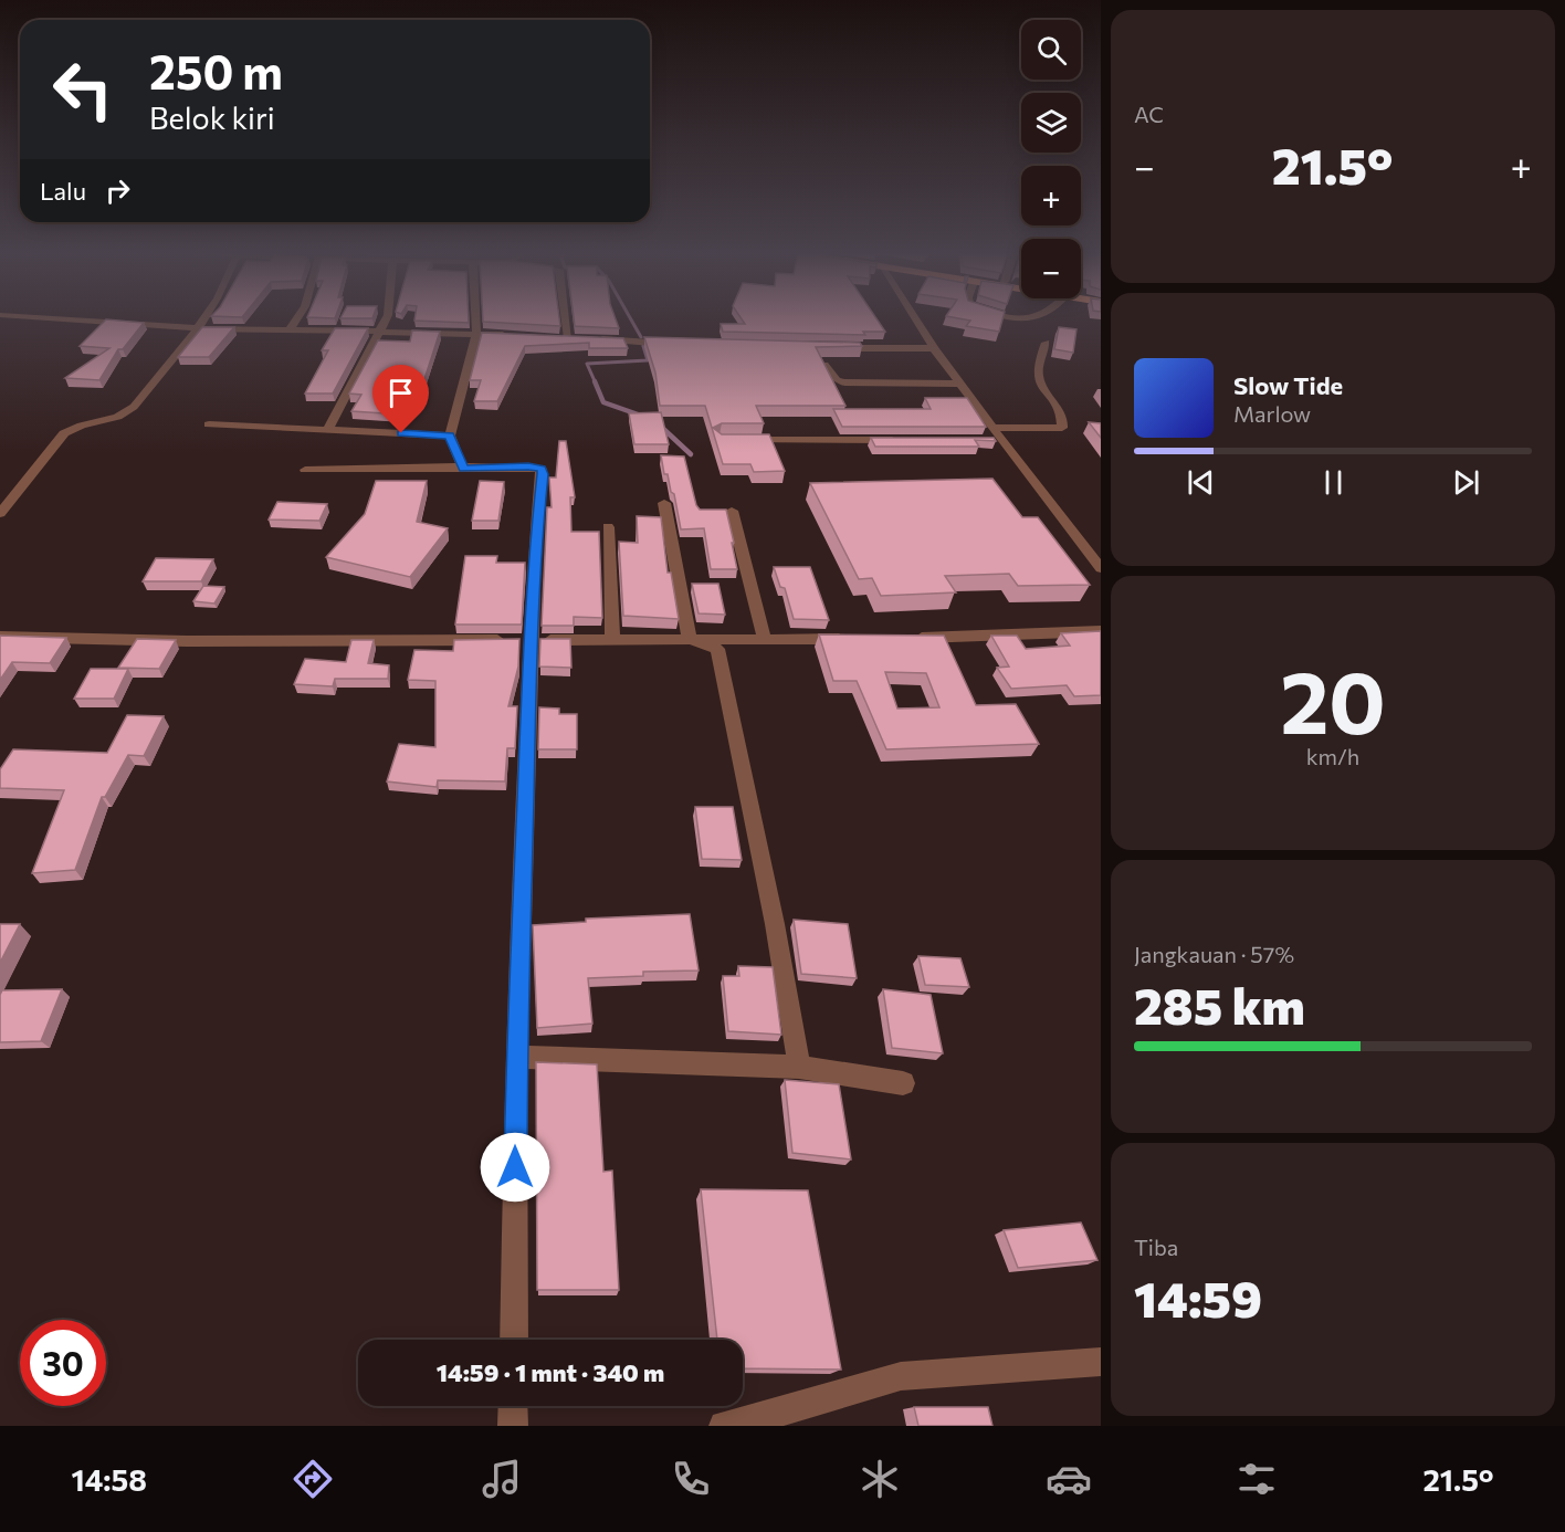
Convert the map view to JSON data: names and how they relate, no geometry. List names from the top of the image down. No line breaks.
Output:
{"page":{"tile":["AC",["20","km/h"],["Jangkauan · 57%","285 km"],["Tiba","14:59"]],"map_buttons":["+","−"],"turn":["250 m","Belok kiri"],"heat":["−","21.5°","+"],"then":"Lalu","song":["Slow Tide","Marlow"],"limit":"30","trip":"14:59 · 1 mnt · 340 m","tabs":["14:58","21.5°"]}}
